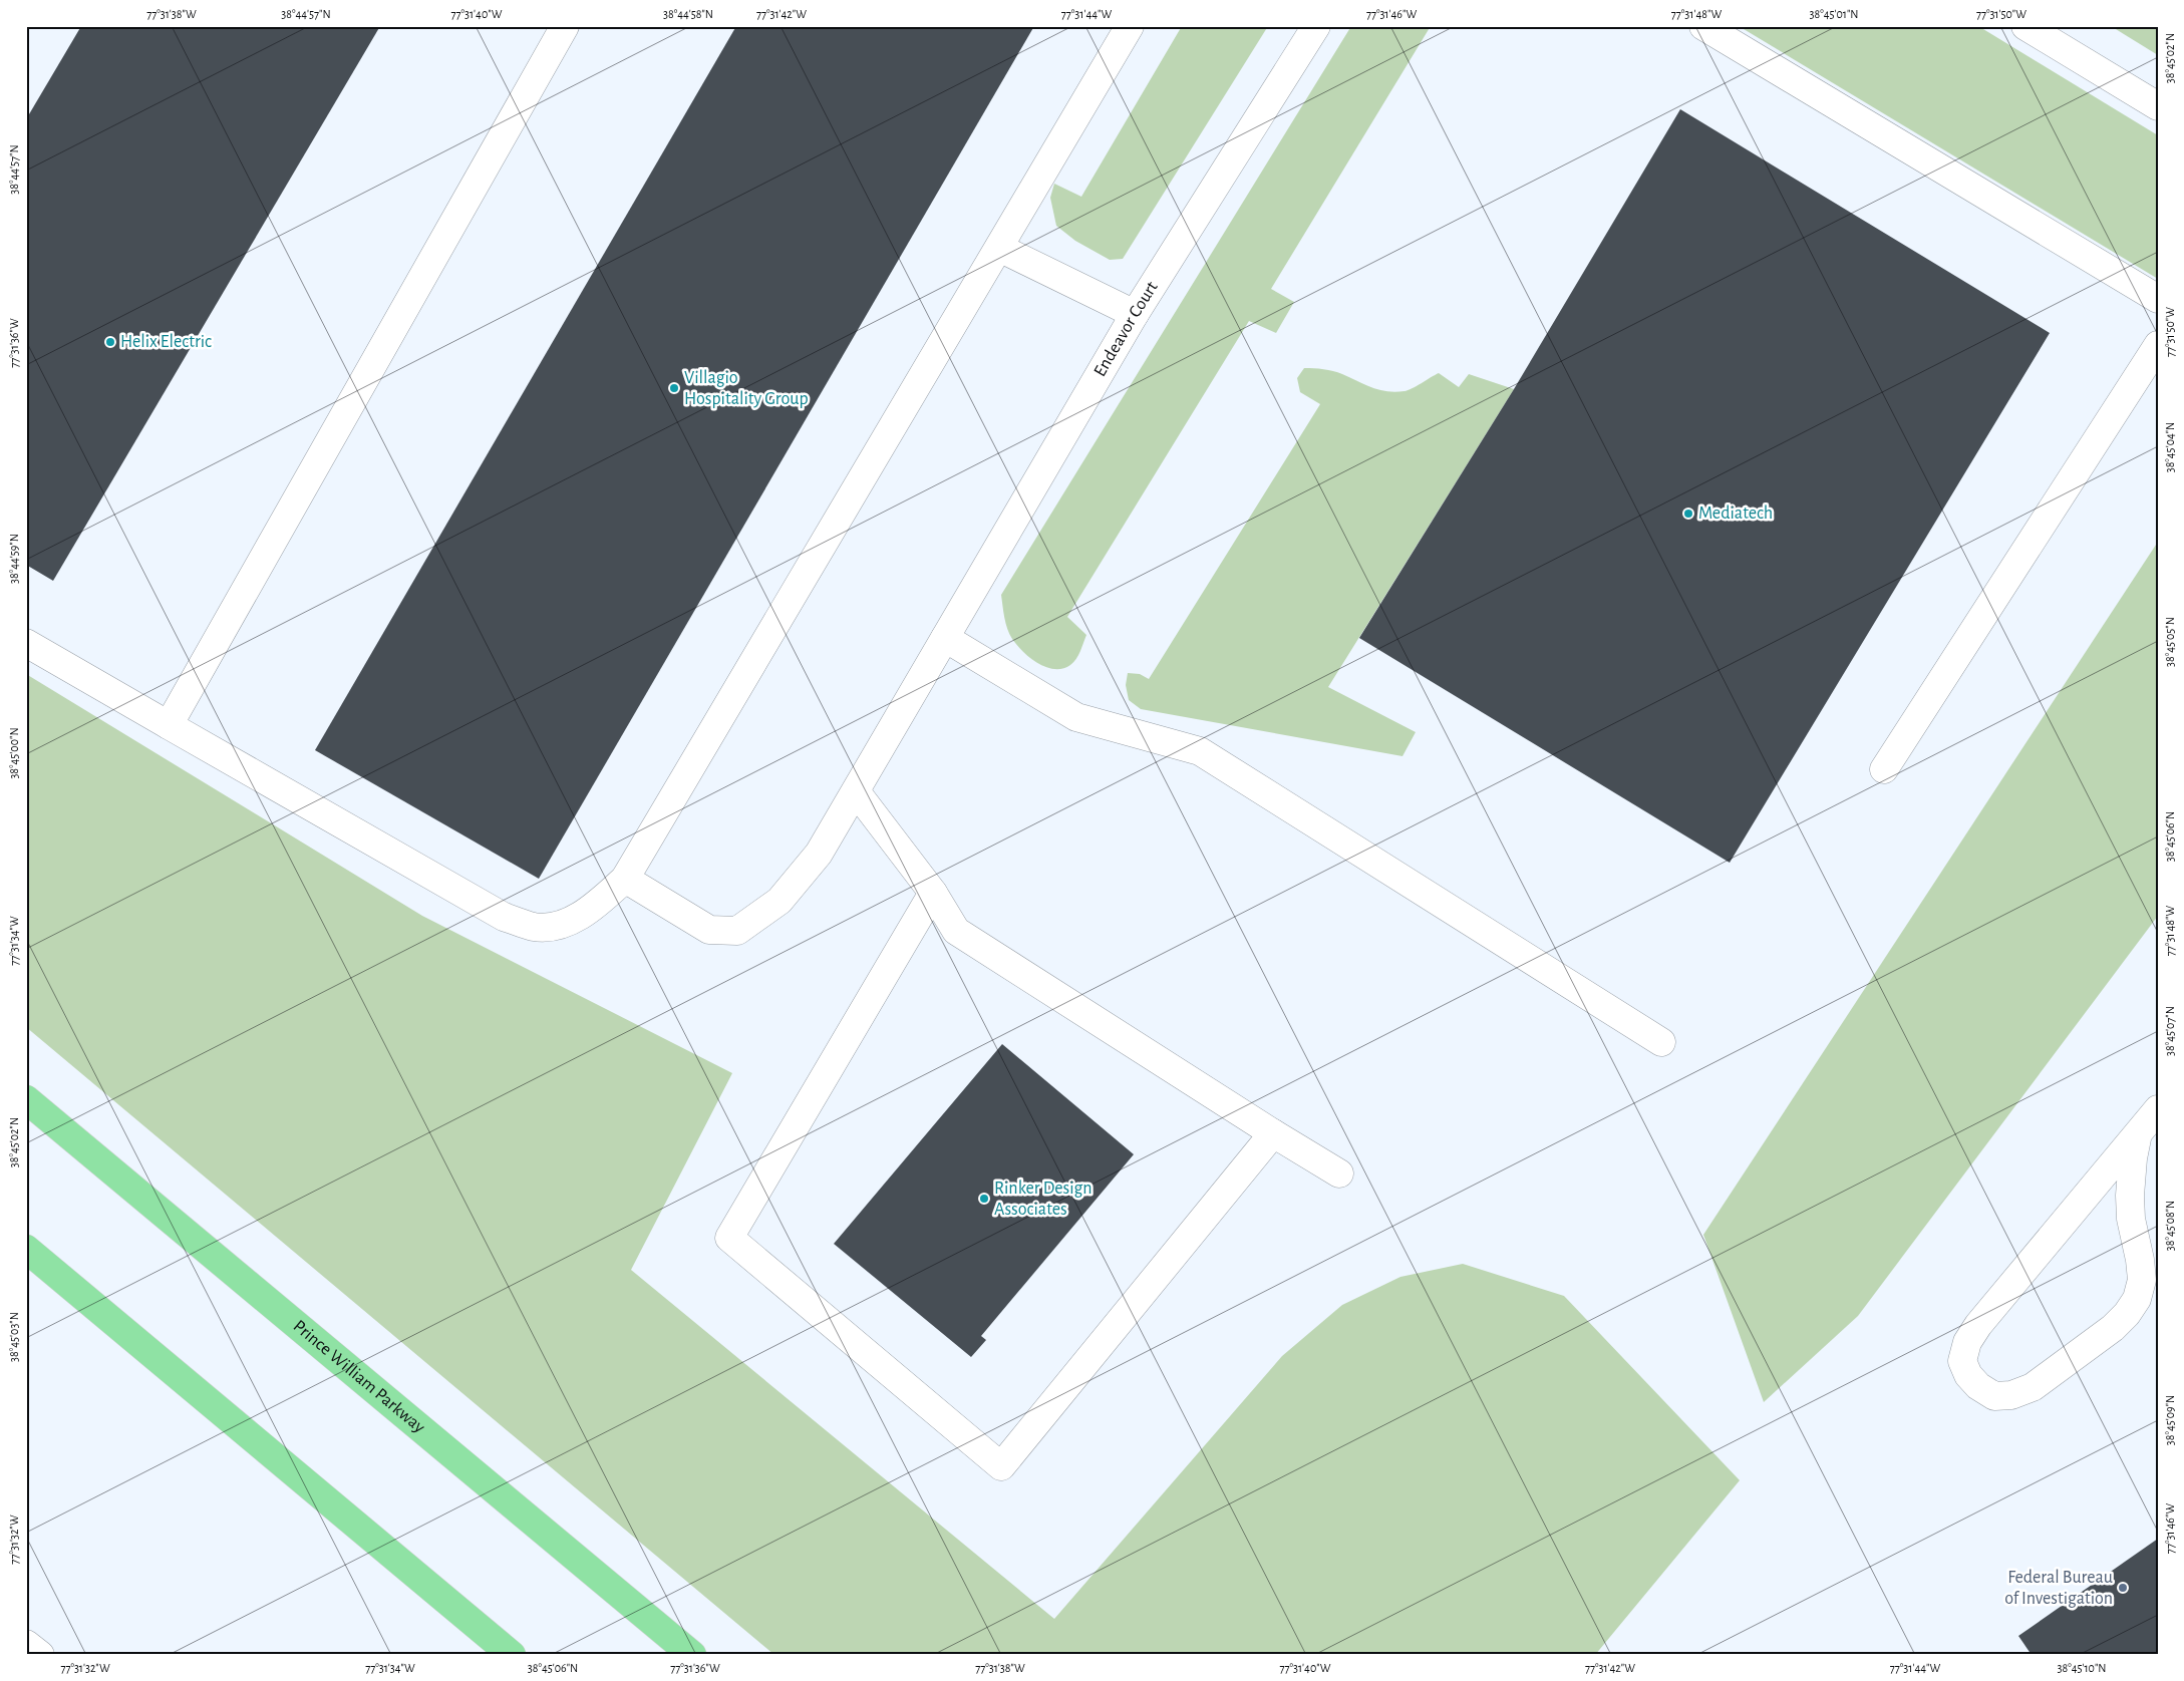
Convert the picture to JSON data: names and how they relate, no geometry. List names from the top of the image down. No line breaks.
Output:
{"streets":{"highway":["Prince William Parkway"],"street":["Endeavor Court"]},"places":["Helix Electric","Villagio Hospitality Group","Mediatech","Rinker Design Associates","Federal Bureau of Investigation"],"coordinates":["77°31'38\"W","38°44'57\"N","77°31'40\"W","38°44'58\"N","77°31'42\"W","77°31'44\"W","77°31'46\"W","77°31'48\"W","38°45'01\"N","77°31'50\"W","38°45'02\"N","77°31'36\"W","38°45'04\"N","38°44'59\"N","38°45'05\"N","38°45'00\"N","38°45'06\"N","77°31'34\"W","38°45'07\"N","38°45'08\"N","38°45'03\"N","38°45'09\"N","77°31'32\"W","38°45'10\"N"]}
